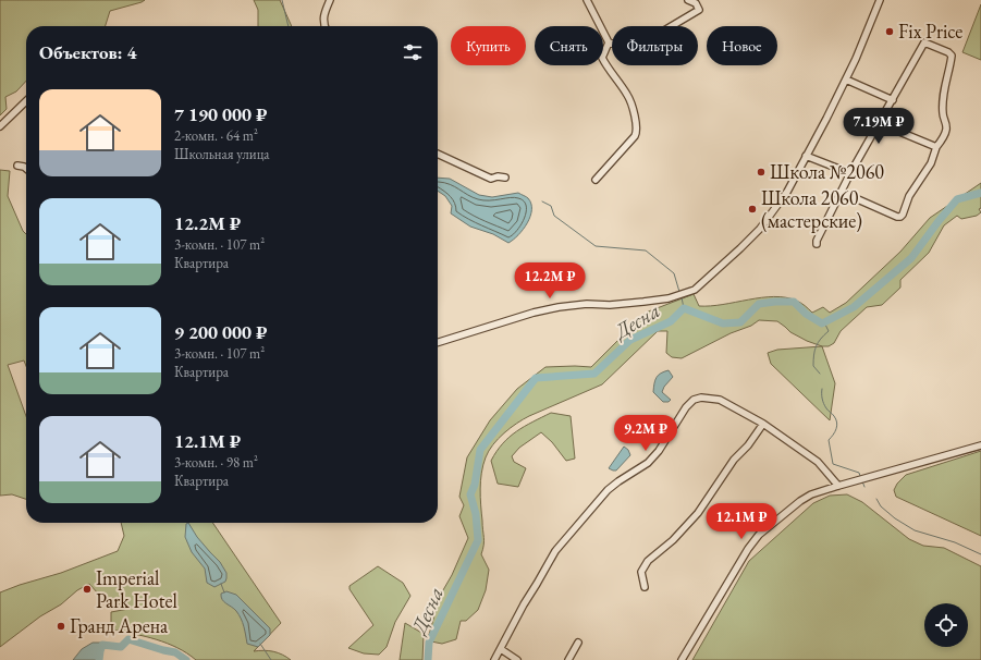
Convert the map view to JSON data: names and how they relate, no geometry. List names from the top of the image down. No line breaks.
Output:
{"water":["Десна"],"places":["Fix Price","Школа №2060","Школа 2060 (мастерские)","Imperial Park Hotel","Гранд Арена"],"page":{"chip":["Купить","Снять","Фильтры","Новое"],"heading":"Объектов: 4","list":[{"name":"7 190 000 ₽","note":"2-комн. · 64 m² · Школьная улица"},{"name":"12.2M ₽","note":"3-комн. · 107 m² · Квартира"},{"name":"9 200 000 ₽","note":"3-комн. · 107 m² · Квартира"},{"name":"12.1M ₽","note":"3-комн. · 98 m² · Квартира"}],"price":["7.19M ₽","12.2M ₽","9.2M ₽","12.1M ₽"]}}
